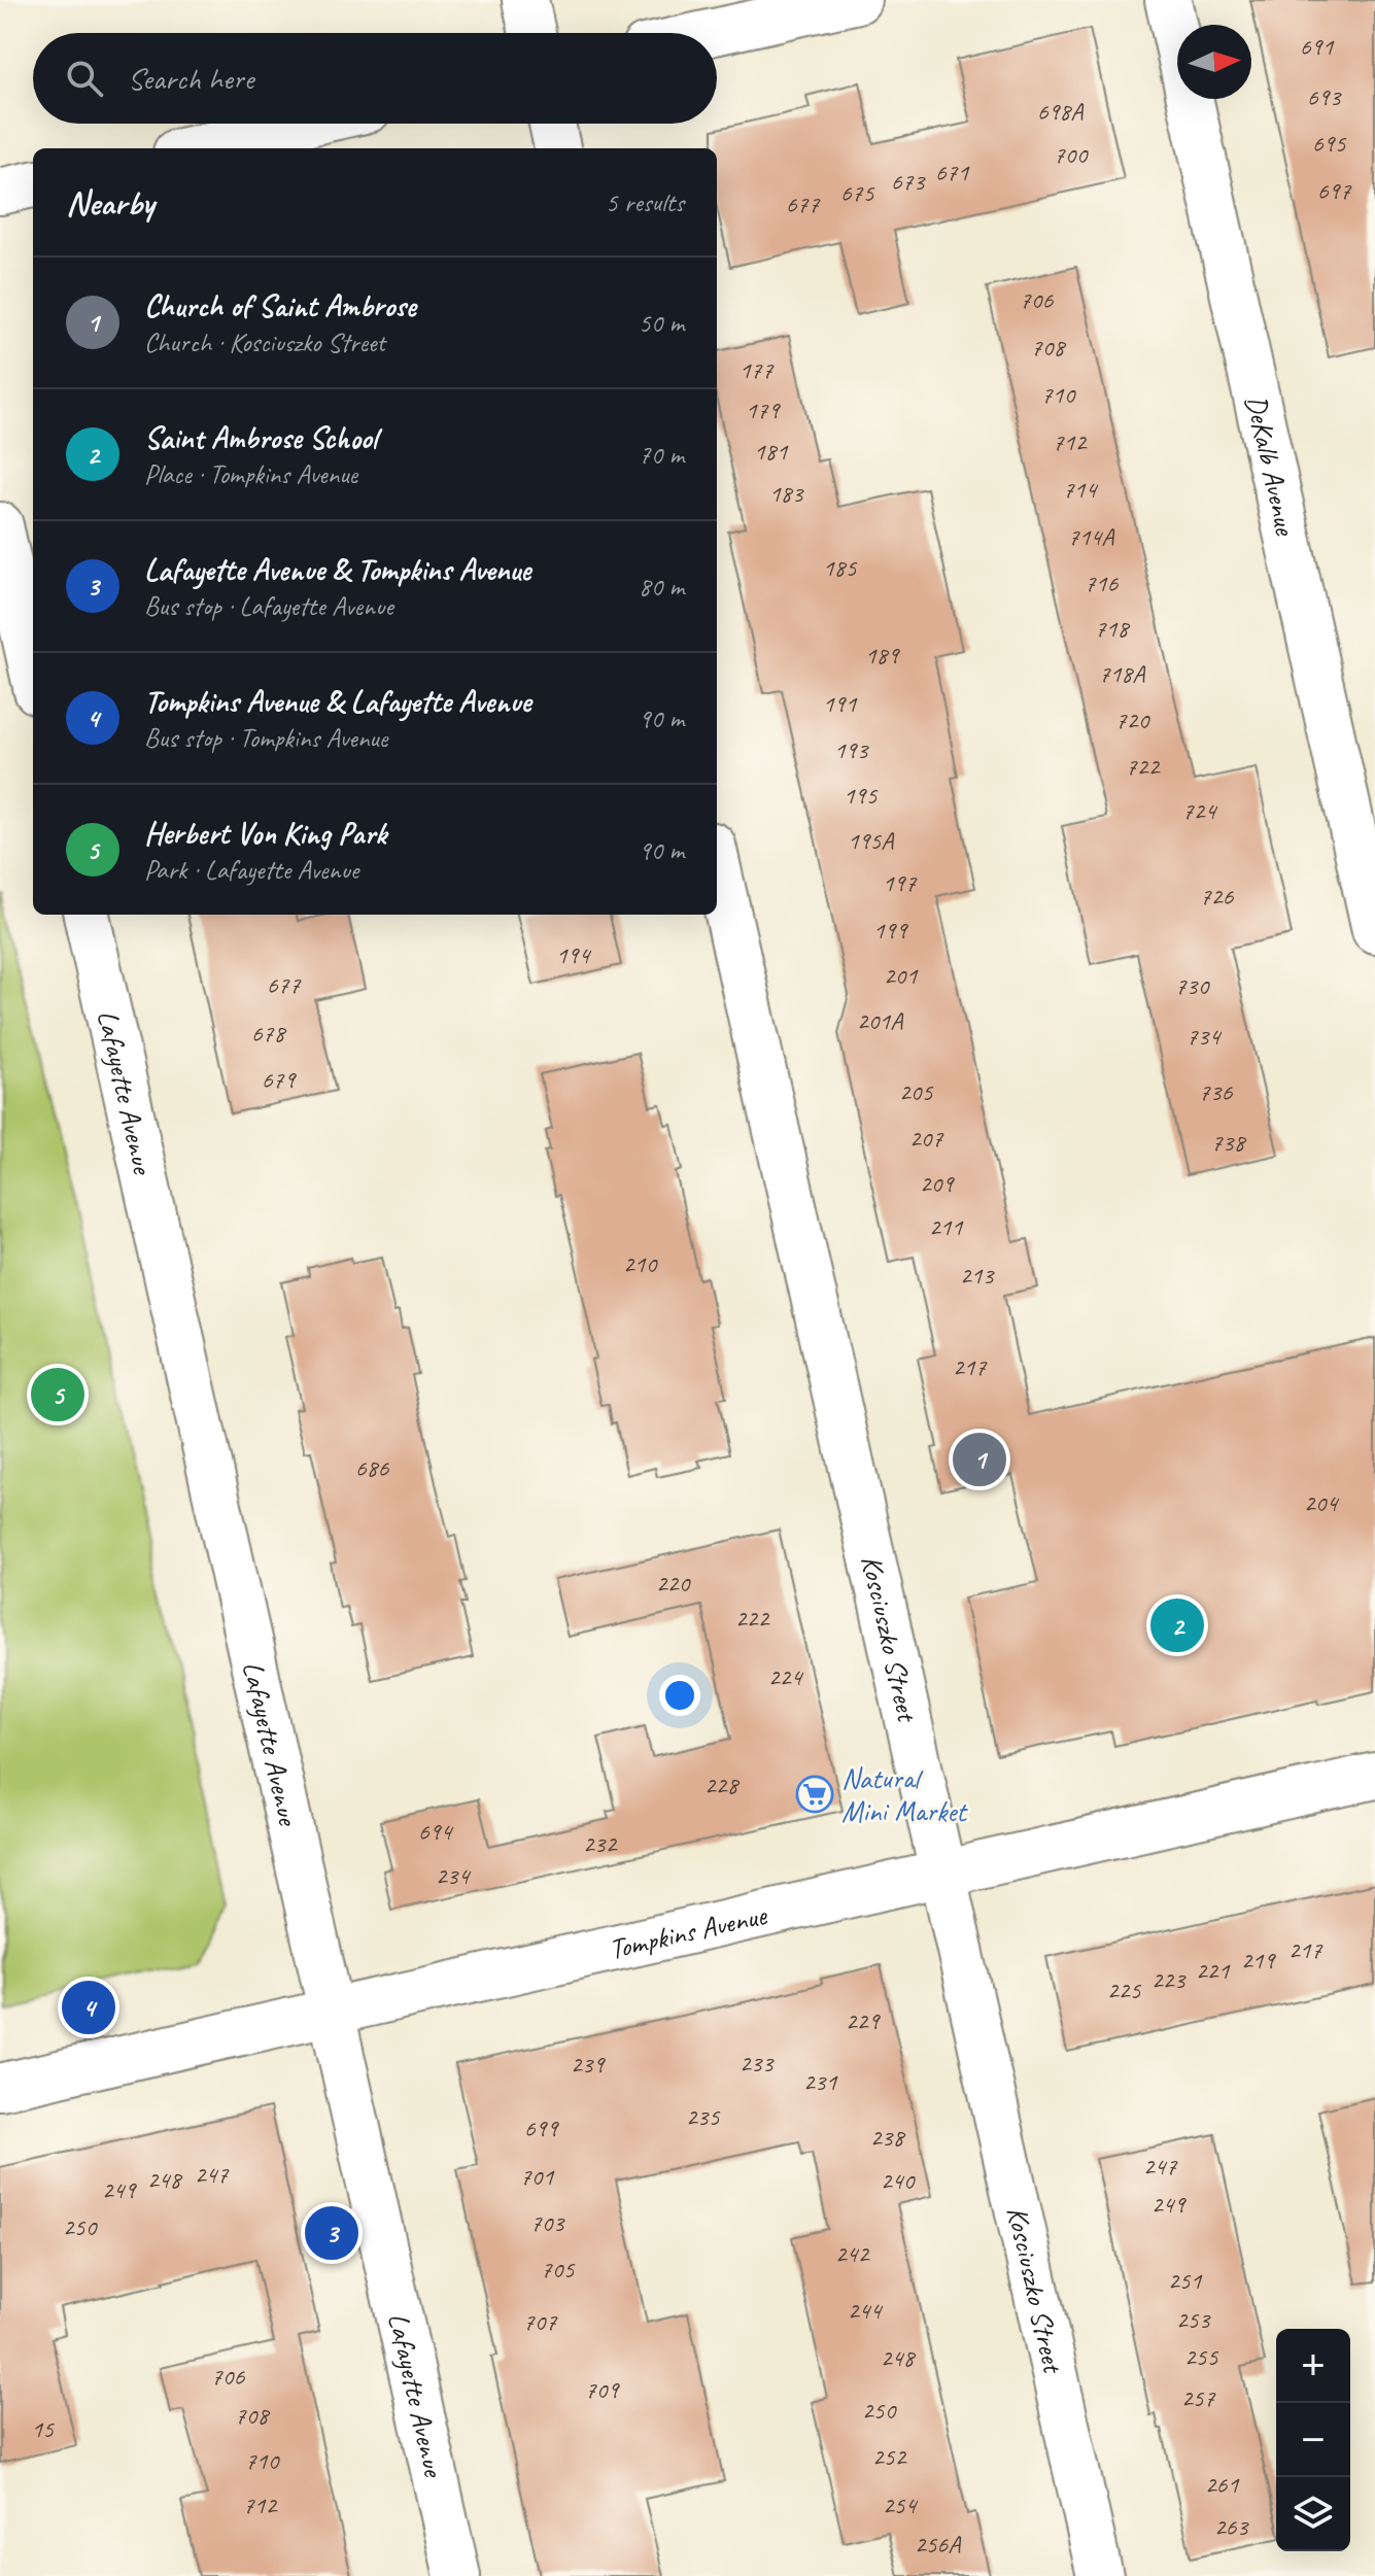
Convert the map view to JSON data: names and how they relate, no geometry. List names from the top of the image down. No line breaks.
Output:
{"streets":{"street":["DeKalb Avenue","Lafayette Avenue","Kosciuszko Street","Tompkins Avenue"]},"crossings":[["Lafayette Avenue","Tompkins Avenue"],["Kosciuszko Street","Tompkins Avenue"]],"places":{"supermarket":["Natural Mini Market"]},"house_numbers":["691","693","698A","695","700","671","673","697","675","677","706","708","177","710","179","712","181","714","183","714A","185","716","718","189","718A","191","720","193","722","195","724","195A","197","726","199","194","201","677","730","201A","678","734","679","205","736","207","738","209","211","210","213","217","686","204","220","222","224","228","694","232","234","217","219","221","223","225","229","233","239","231","235","699","238","247","247","701","248","240","249","249","703","250","242","705","251","244","253","707","255","248","706","709","257","250","708","15","252","710","261","712","254","263","256A"],"north":"right","page":{"search":"Search here","heading":["Nearby","5 results"],"list":[{"mark":"1","name":"Church of Saint Ambrose","note":"Church · Kosciuszko Street","value":"50 m"},{"mark":"2","name":"Saint Ambrose School","note":"Place · Tompkins Avenue","value":"70 m"},{"mark":"3","name":"Lafayette Avenue & Tompkins Avenue","note":"Bus stop · Lafayette Avenue","value":"80 m"},{"mark":"4","name":"Tompkins Avenue & Lafayette Avenue","note":"Bus stop · Tompkins Avenue","value":"90 m"},{"mark":"5","name":"Herbert Von King Park","note":"Park · Lafayette Avenue","value":"90 m"}],"pins":["5","1","2","4","3"],"map_buttons":["+","−"]}}
